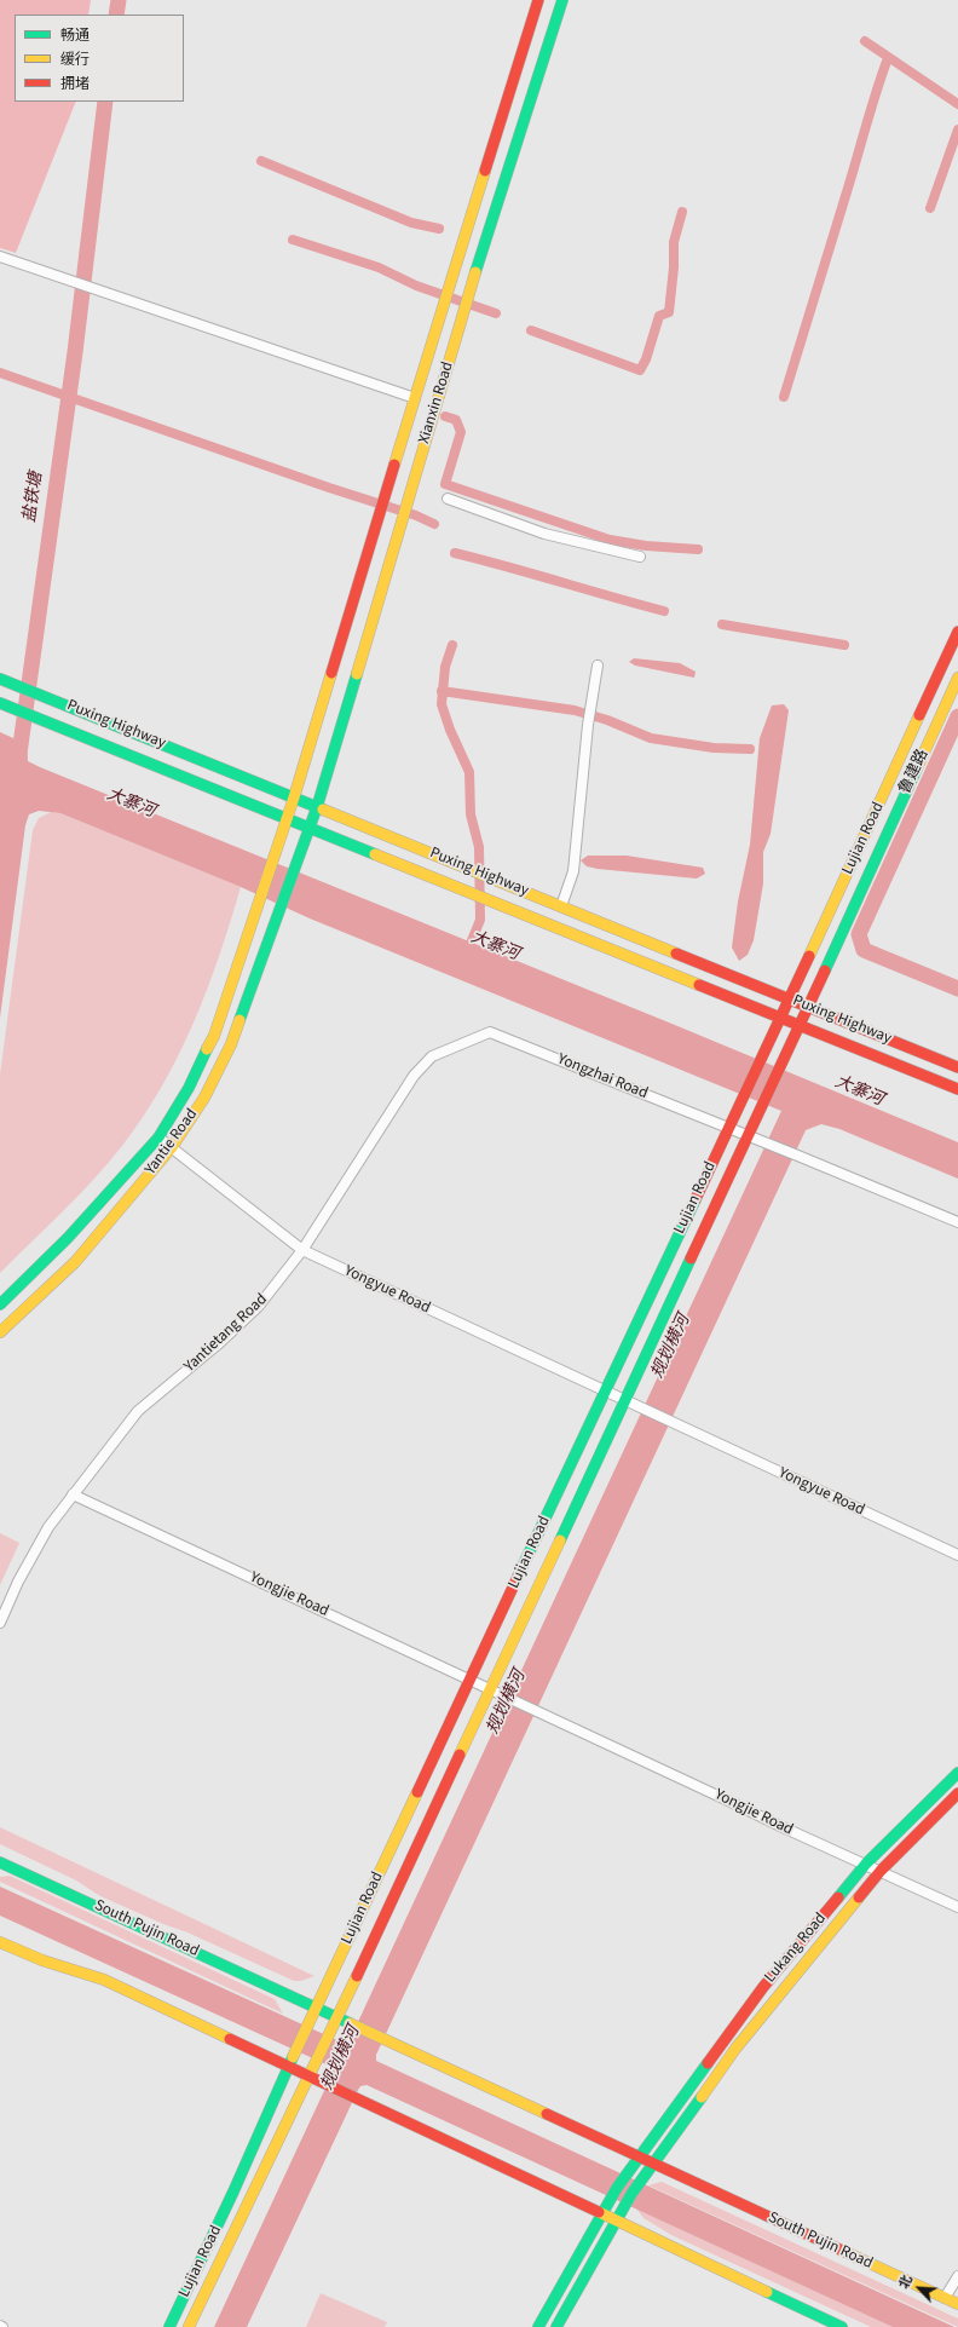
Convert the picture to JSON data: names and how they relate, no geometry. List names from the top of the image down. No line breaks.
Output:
{"streets":{"street":["Xianxin Road","Puxing Highway","Lujian Road","Yongzhai Road","Yantie Road","Yongyue Road","Yantietang Road","Yongjie Road","South Pujin Road","Lukang Road"]},"crossings":[["Xianxin Road","Puxing Highway"],["Xianxin Road","Yantie Road"],["Puxing Highway","Lujian Road"],["Lujian Road","Yongzhai Road"],["Lujian Road","Yongyue Road"],["Lujian Road","Yongjie Road"],["Lujian Road","South Pujin Road"],["Yongzhai Road","Yantietang Road"],["Yantie Road","Yongyue Road"],["Yongyue Road","Yantietang Road"],["Yantietang Road","Yongjie Road"],["Yongjie Road","Lukang Road"],["South Pujin Road","Lukang Road"]],"water":["盐铁塘","大寨河","规划横河"],"legend":["畅通","缓行","拥堵"],"north":"top left"}
